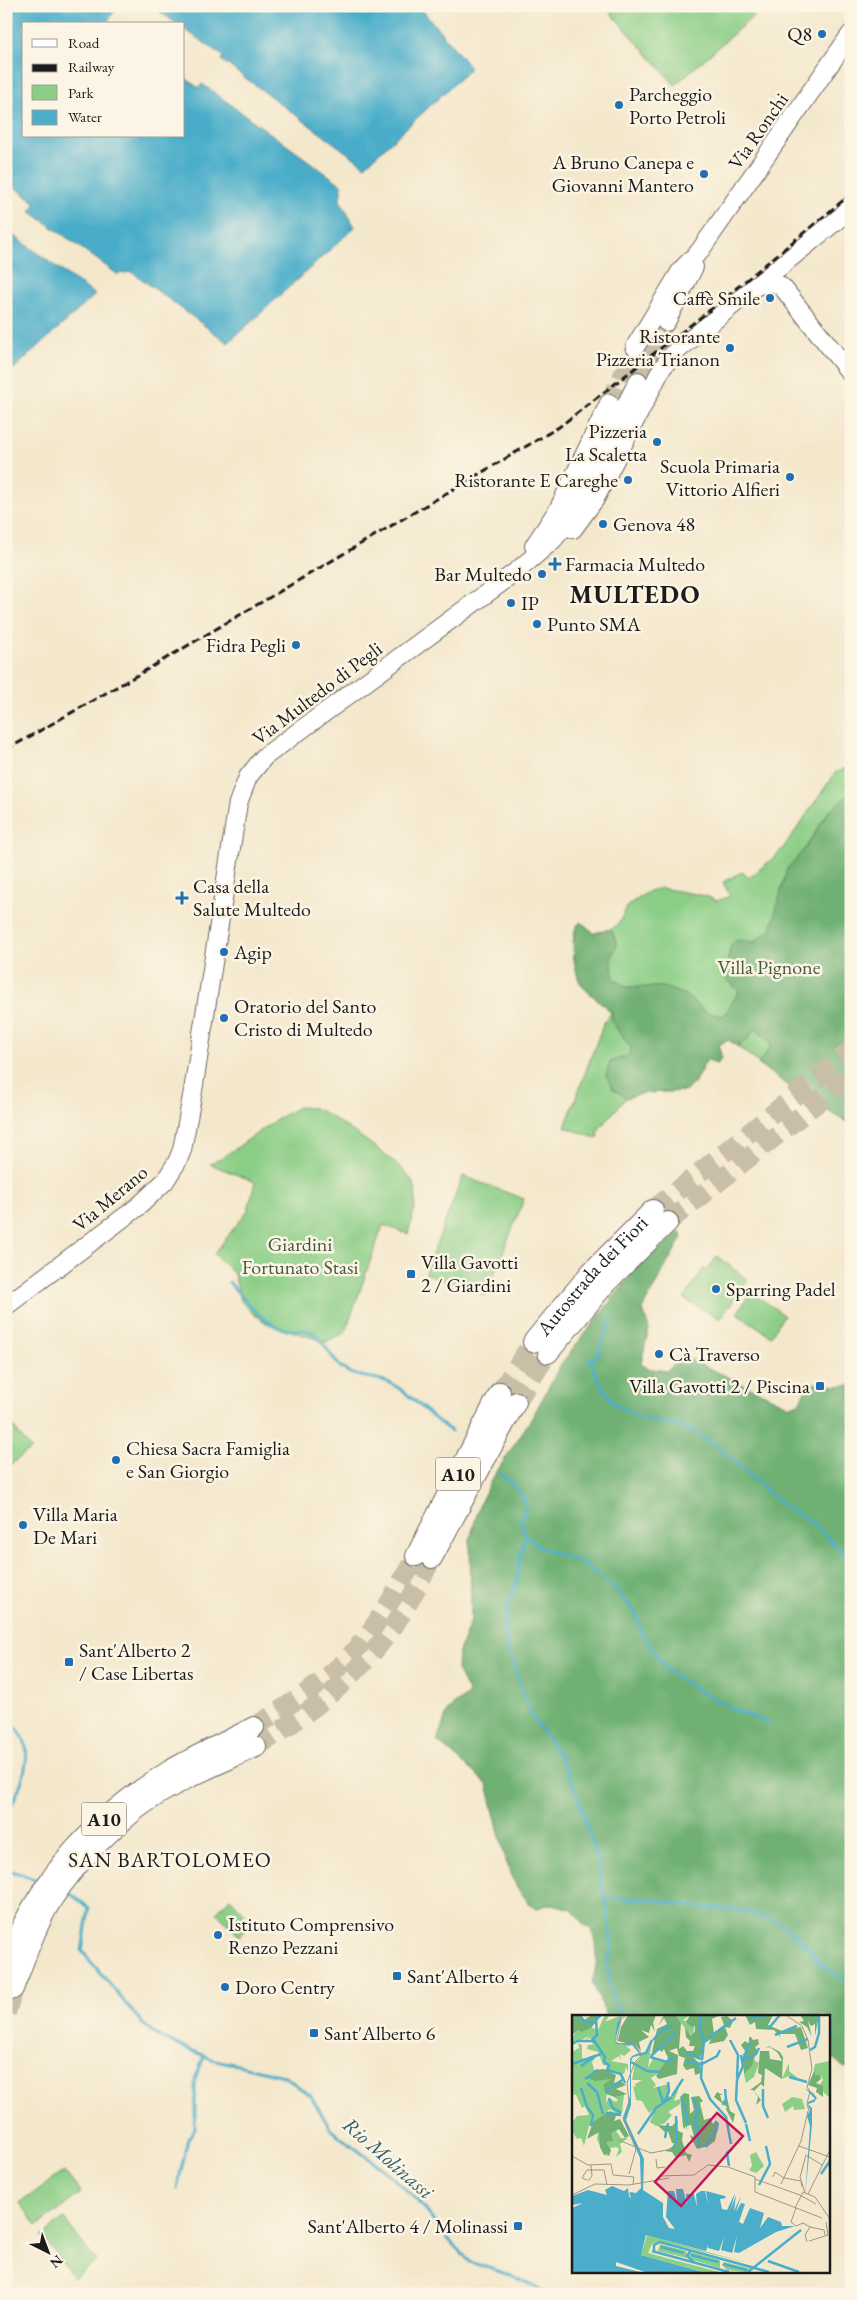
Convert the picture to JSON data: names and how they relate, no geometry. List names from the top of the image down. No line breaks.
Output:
{"streets":{"highway":["Autostrada dei Fiori","A10"],"main road":["Via Ronchi","Via Multedo di Pegli","Via Merano"]},"crossings":[["Via Multedo di Pegli","Via Merano"]],"districts":["MULTEDO","SAN BARTOLOMEO"],"water":["Rio Molinassi"],"parks":["Villa Pignone","Giardini Fortunato Stasi"],"places":{"other":["Q8","Parcheggio Porto Petroli","A Bruno Canepa e Giovanni Mantero","Caffè Smile","Ristorante Pizzeria Trianon","Pizzeria La Scaletta","Scuola Primaria Vittorio Alfieri","Ristorante E Careghe","Genova 48","Bar Multedo","IP","Punto SMA","Fidra Pegli","Agip","Oratorio del Santo Cristo di Multedo","Sparring Padel","Cà Traverso","Chiesa Sacra Famiglia e San Giorgio","Villa Maria De Mari","Istituto Comprensivo Renzo Pezzani","Doro Centry"],"health":["Farmacia Multedo","Casa della Salute Multedo"],"transit":["Villa Gavotti 2 / Giardini","Villa Gavotti 2 / Piscina","Sant'Alberto 2 / Case Libertas","Sant'Alberto 4","Sant'Alberto 6","Sant'Alberto 4 / Molinassi"]},"legend":["Road","Railway","Park","Water"],"north":"bottom right"}
